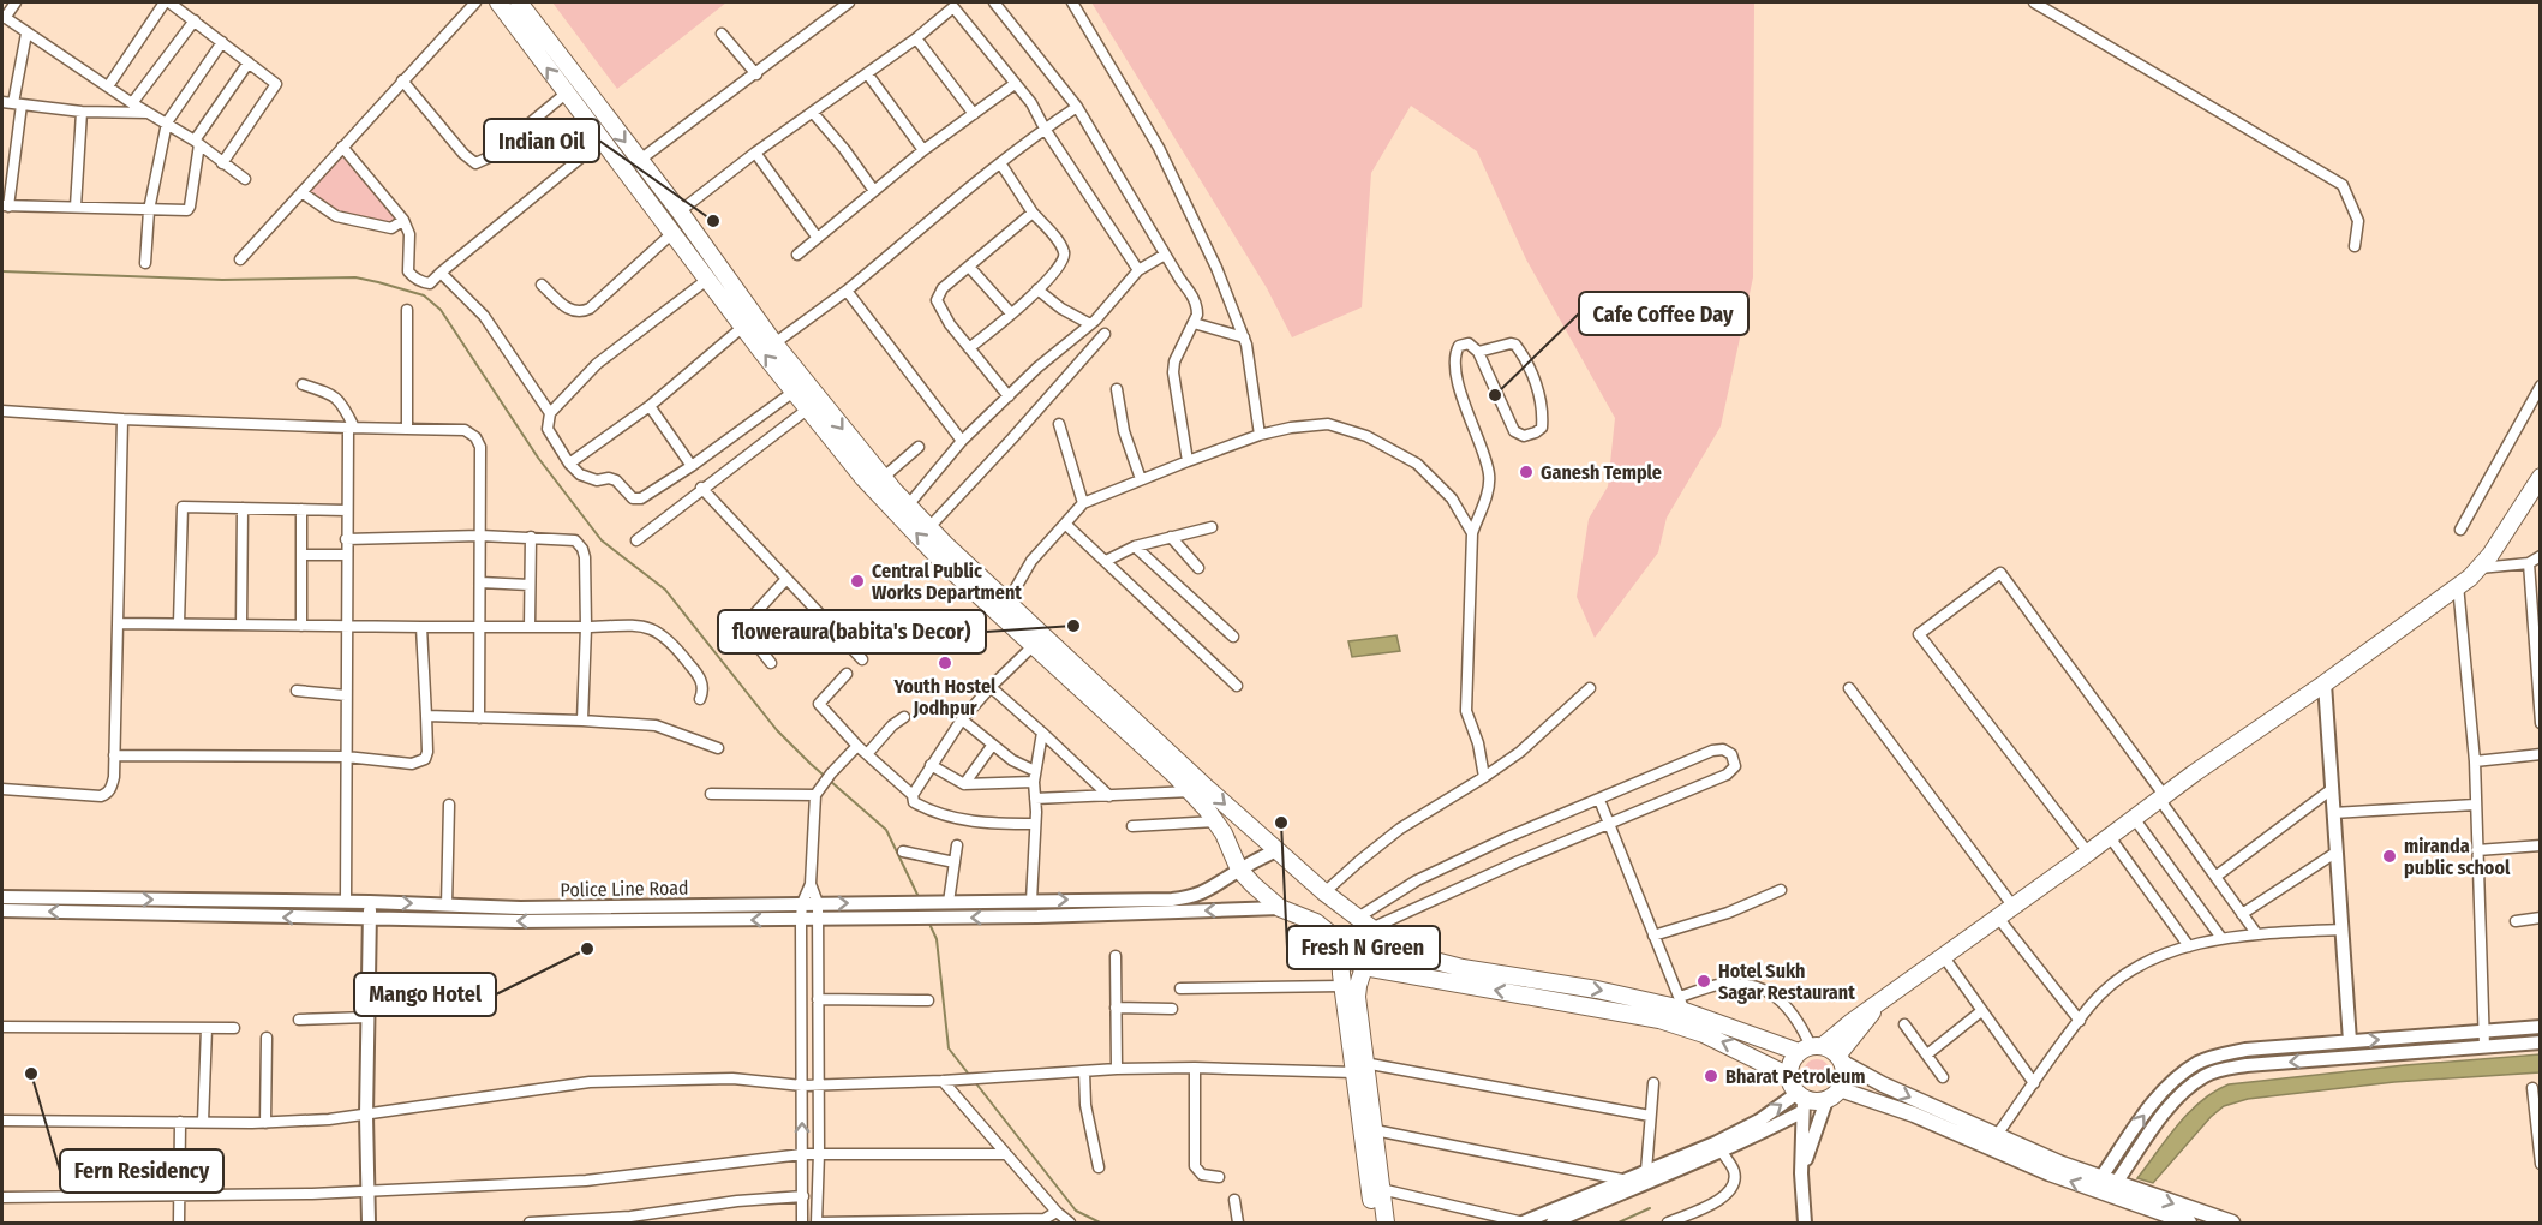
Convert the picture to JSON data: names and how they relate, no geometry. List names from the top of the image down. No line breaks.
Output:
{"streets":{"street":["Police Line Road"]},"places":["Indian Oil","Cafe Coffee Day","Ganesh Temple","Central Public Works Department","floweraura(babita's Decor)","Youth Hostel Jodhpur","Fresh N Green","miranda public school","Mango Hotel","Hotel Sukh Sagar Restaurant","Fern Residency","Bharat Petroleum"]}
